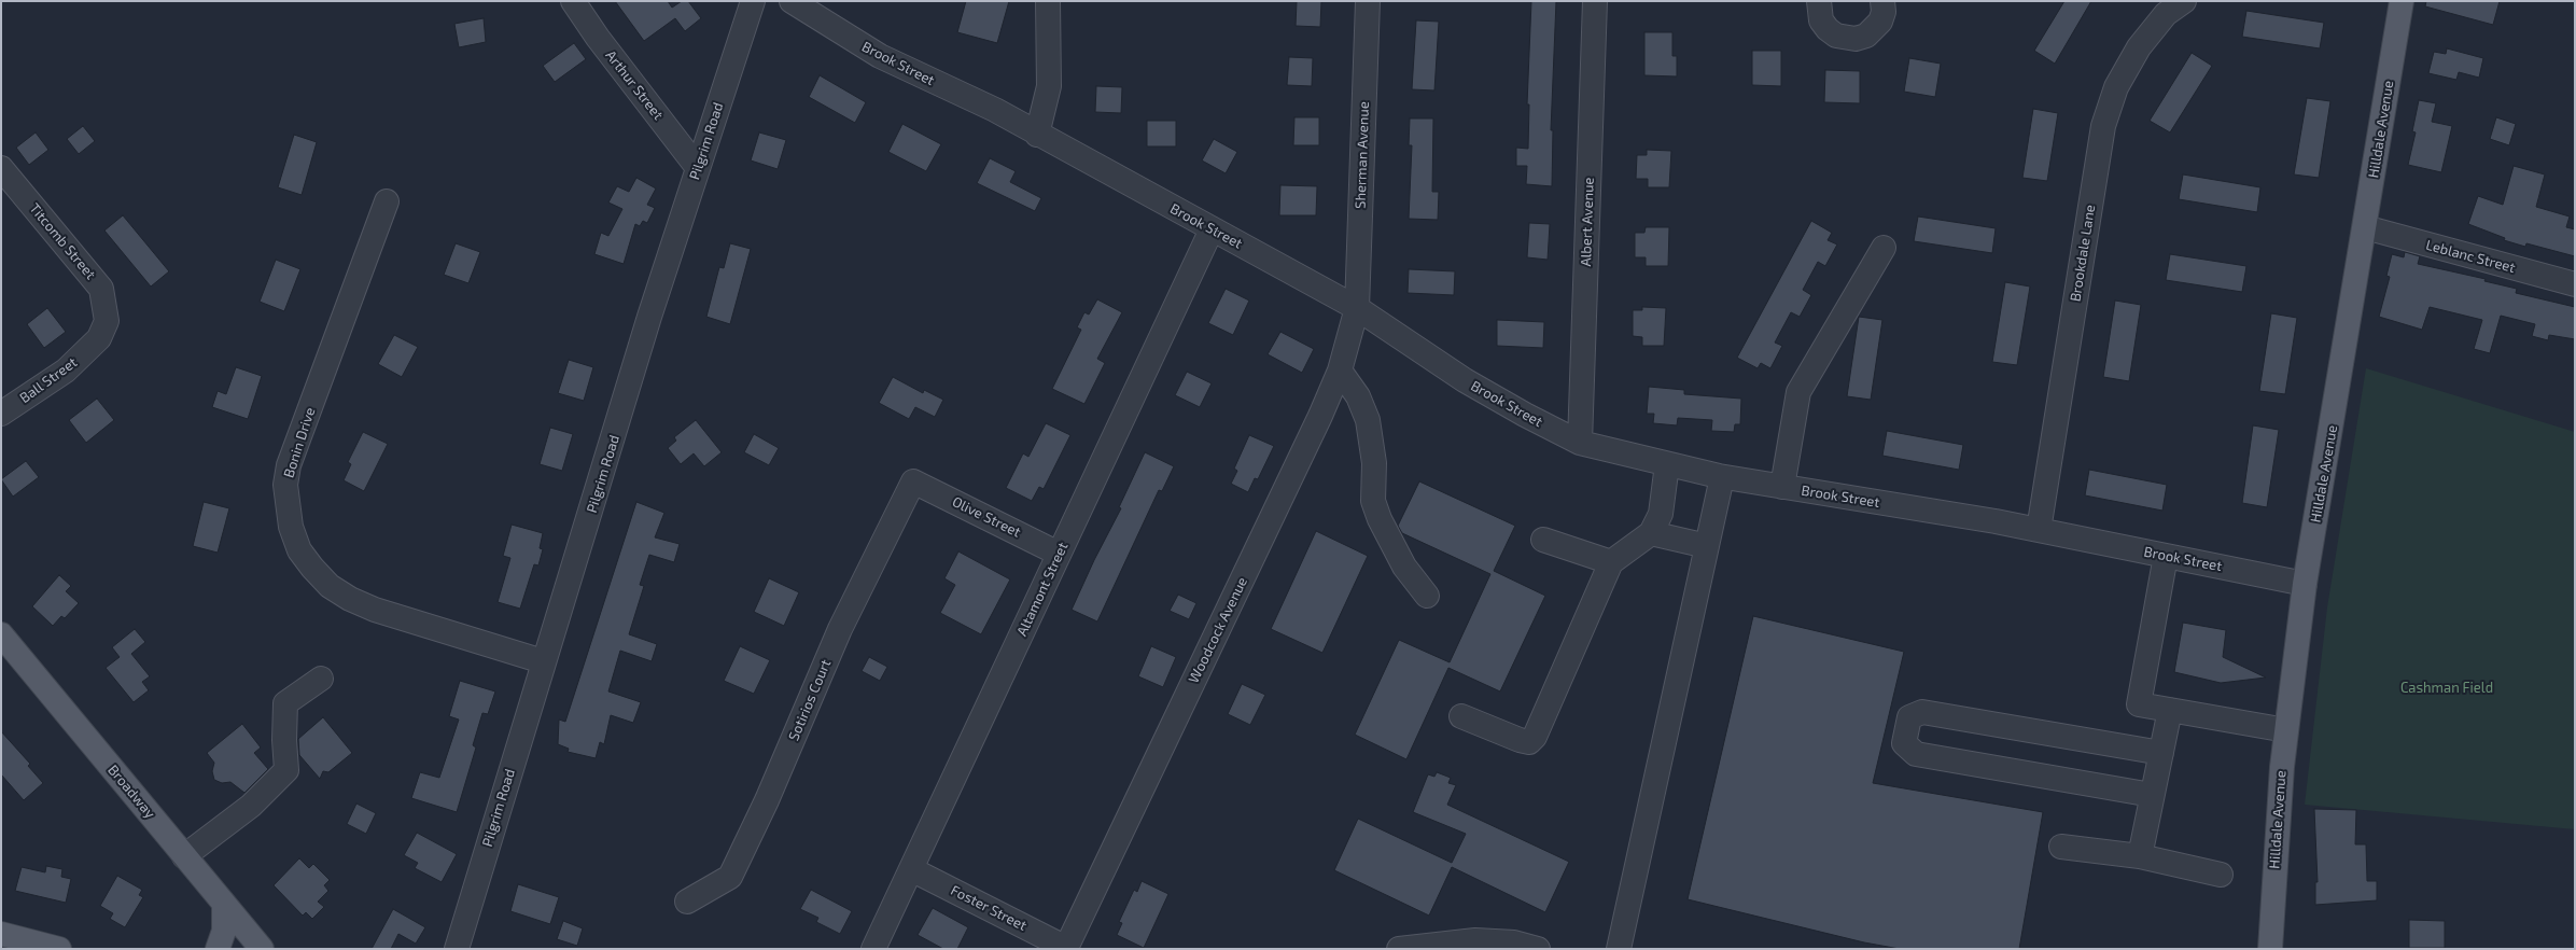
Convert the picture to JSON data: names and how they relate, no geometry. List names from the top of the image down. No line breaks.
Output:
{"streets":{"main road":["Hilldale Avenue","Broadway"],"street":["Brook Street","Arthur Street","Pilgrim Road","Sherman Avenue","Albert Avenue","Titcomb Street","Brookdale Lane","Leblanc Street","Ball Street","Bonin Drive","Olive Street","Altamont Street","Woodcock Avenue","Sotirios Court","Foster Street"]},"crossings":[["Brook Street","Hilldale Avenue"],["Brook Street","Sherman Avenue"],["Brook Street","Albert Avenue"],["Brook Street","Brookdale Lane"],["Brook Street","Altamont Street"],["Brook Street","Woodcock Avenue"],["Arthur Street","Pilgrim Road"],["Hilldale Avenue","Leblanc Street"],["Pilgrim Road","Bonin Drive"],["Sherman Avenue","Woodcock Avenue"],["Titcomb Street","Ball Street"],["Olive Street","Altamont Street"],["Olive Street","Sotirios Court"],["Altamont Street","Foster Street"],["Woodcock Avenue","Foster Street"]],"parks":["Cashman Field"]}
